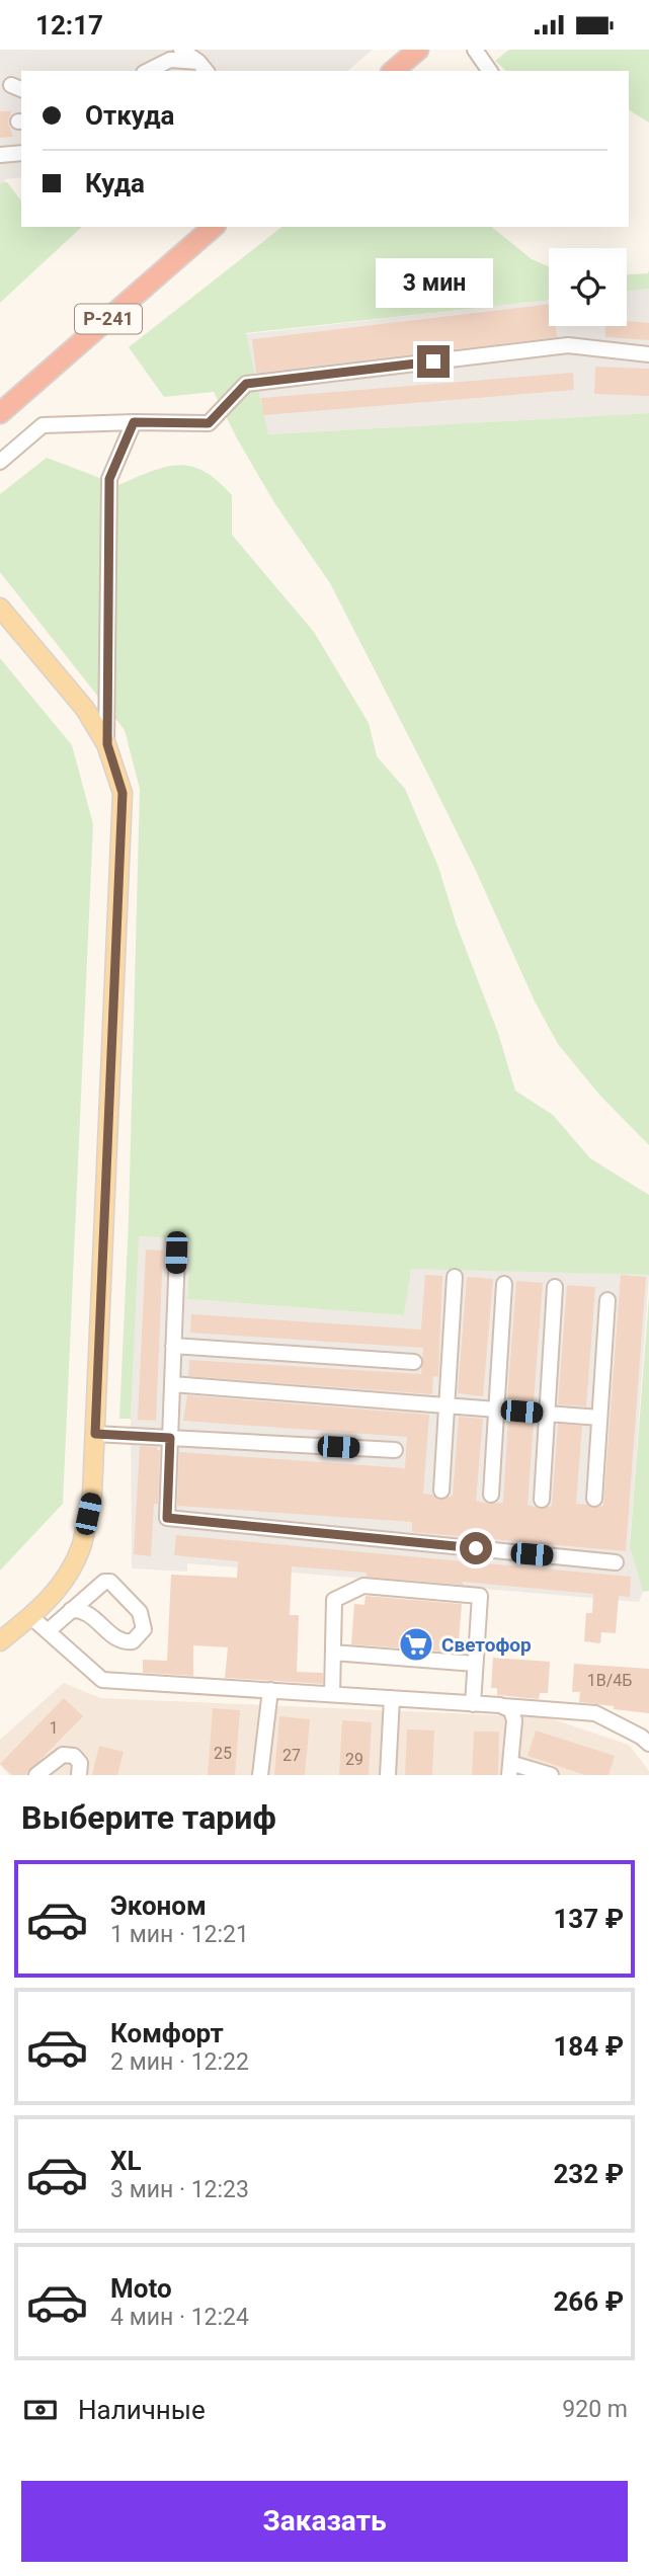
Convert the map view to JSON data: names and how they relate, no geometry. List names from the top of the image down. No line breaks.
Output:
{"streets":{"highway":["Р-241"]},"places":{"supermarket":["Светофор"]},"house_numbers":["1В/4Б","1","25","27","29"],"page":{"status":"12:17","banner":["Откуда","Куда"],"bubble":"3 мин","heading":"Выберите тариф","list":[{"name":"Эконом","note":"1 мин · 12:21","value":"137 ₽"},{"name":"Комфорт","note":"2 мин · 12:22","value":"184 ₽"},{"name":"XL","note":"3 мин · 12:23","value":"232 ₽"},{"name":"Moto","note":"4 мин · 12:24","value":"266 ₽"}],"pay":["Наличные","920 m"],"buttons":"Заказать"}}
